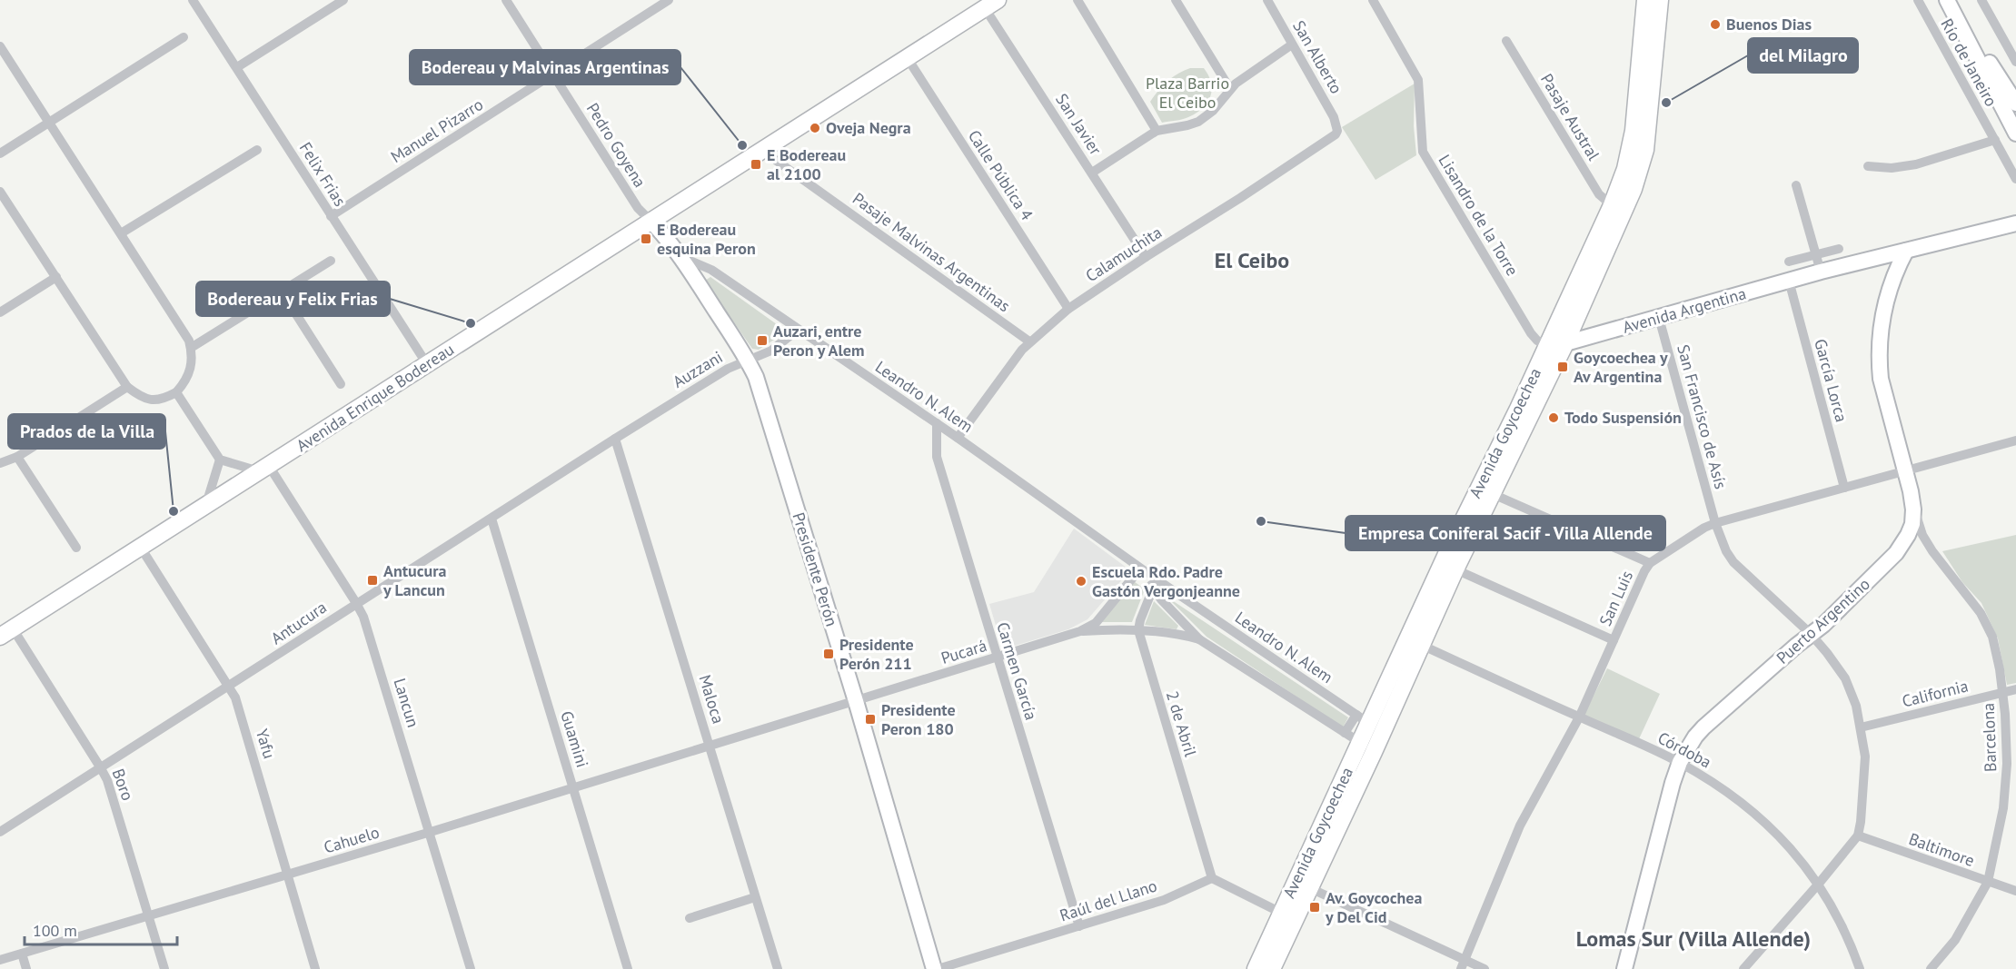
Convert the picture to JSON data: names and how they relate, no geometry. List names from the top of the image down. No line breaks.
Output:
{"streets":{"main road":["Avenida Argentina","Avenida Enrique Bodereau","Avenida Goycoechea","Presidente Perón","Puerto Argentino"],"street":["San Alberto","Río de Janeiro","Pasaje Austral","San Javier","Manuel Pizarro","Pedro Goyena","Felix Frias","Calle Pública 4","Lisandro de la Torre","Pasaje Malvinas Argentinas","Calamuchita","Auzzani","García Lorca","Leandro N. Alem","San Francisco de Asís","San Luis","Antucura","Pucará","Carmen García","California","Maloca","Lancun","2 de Abril","Barcelona","Guamini","Yafu","Córdoba","Boro","Cahuelo","Baltimore","Raúl del Llano"]},"crossings":[["San Alberto","Calamuchita"],["Pasaje Austral","Avenida Goycoechea"],["San Javier","Calamuchita"],["San Javier","Avenida Enrique Bodereau"],["Manuel Pizarro","Pedro Goyena"],["Manuel Pizarro","Felix Frias"],["Pedro Goyena","Avenida Enrique Bodereau"],["Pedro Goyena","Presidente Perón"],["Felix Frias","Avenida Enrique Bodereau"],["Calle Pública 4","Calamuchita"],["Calle Pública 4","Avenida Enrique Bodereau"],["Lisandro de la Torre","Avenida Argentina"],["Lisandro de la Torre","Avenida Goycoechea"],["Pasaje Malvinas Argentinas","Calamuchita"],["Pasaje Malvinas Argentinas","Avenida Enrique Bodereau"],["Calamuchita","Leandro N. Alem"],["Avenida Argentina","García Lorca"],["Avenida Argentina","San Francisco de Asís"],["Avenida Argentina","Avenida Goycoechea"],["Avenida Argentina","Puerto Argentino"],["Auzzani","Leandro N. Alem"],["Auzzani","Presidente Perón"],["Auzzani","Antucura"],["Auzzani","Maloca"],["García Lorca","San Luis"],["Leandro N. Alem","Avenida Goycoechea"],["Leandro N. Alem","Presidente Perón"],["Leandro N. Alem","Pucará"],["Leandro N. Alem","Carmen García"],["Leandro N. Alem","2 de Abril"],["Avenida Enrique Bodereau","Presidente Perón"],["Avenida Enrique Bodereau","Lancun"],["Avenida Enrique Bodereau","Yafu"],["Avenida Enrique Bodereau","Boro"],["San Francisco de Asís","San Luis"],["San Francisco de Asís","Puerto Argentino"],["Avenida Goycoechea","Córdoba"],["Presidente Perón","Pucará"],["Presidente Perón","Raúl del Llano"],["San Luis","Puerto Argentino"],["San Luis","Córdoba"],["Puerto Argentino","Barcelona"],["Puerto Argentino","Córdoba"],["Antucura","Maloca"],["Antucura","Lancun"],["Antucura","Guamini"],["Antucura","Yafu"],["Antucura","Boro"],["Pucará","Carmen García"],["Pucará","Maloca"],["Pucará","Cahuelo"],["Carmen García","Raúl del Llano"],["California","Barcelona"],["Maloca","Cahuelo"],["Lancun","Cahuelo"],["2 de Abril","Raúl del Llano"],["Barcelona","Baltimore"],["Guamini","Cahuelo"],["Yafu","Cahuelo"],["Boro","Cahuelo"]],"districts":["El Ceibo","Lomas Sur (Villa Allende)"],"parks":["Plaza Barrio El Ceibo"],"places":{"other":["Buenos Dias","del Milagro","Oveja Negra","Bodereau y Malvinas Argentinas","Bodereau y Felix Frias","Todo Suspensión","Prados de la Villa","Empresa Coniferal Sacif - Villa Allende","Escuela Rdo. Padre Gastón Vergonjeanne"],"transit":["E Bodereau al 2100","E Bodereau esquina Peron","Auzari, entre Peron y Alem","Goycoechea y Av Argentina","Antucura y Lancun","Presidente Perón 211","Presidente Peron 180","Av. Goycochea y Del Cid"]},"scale_bar":"100 m"}
